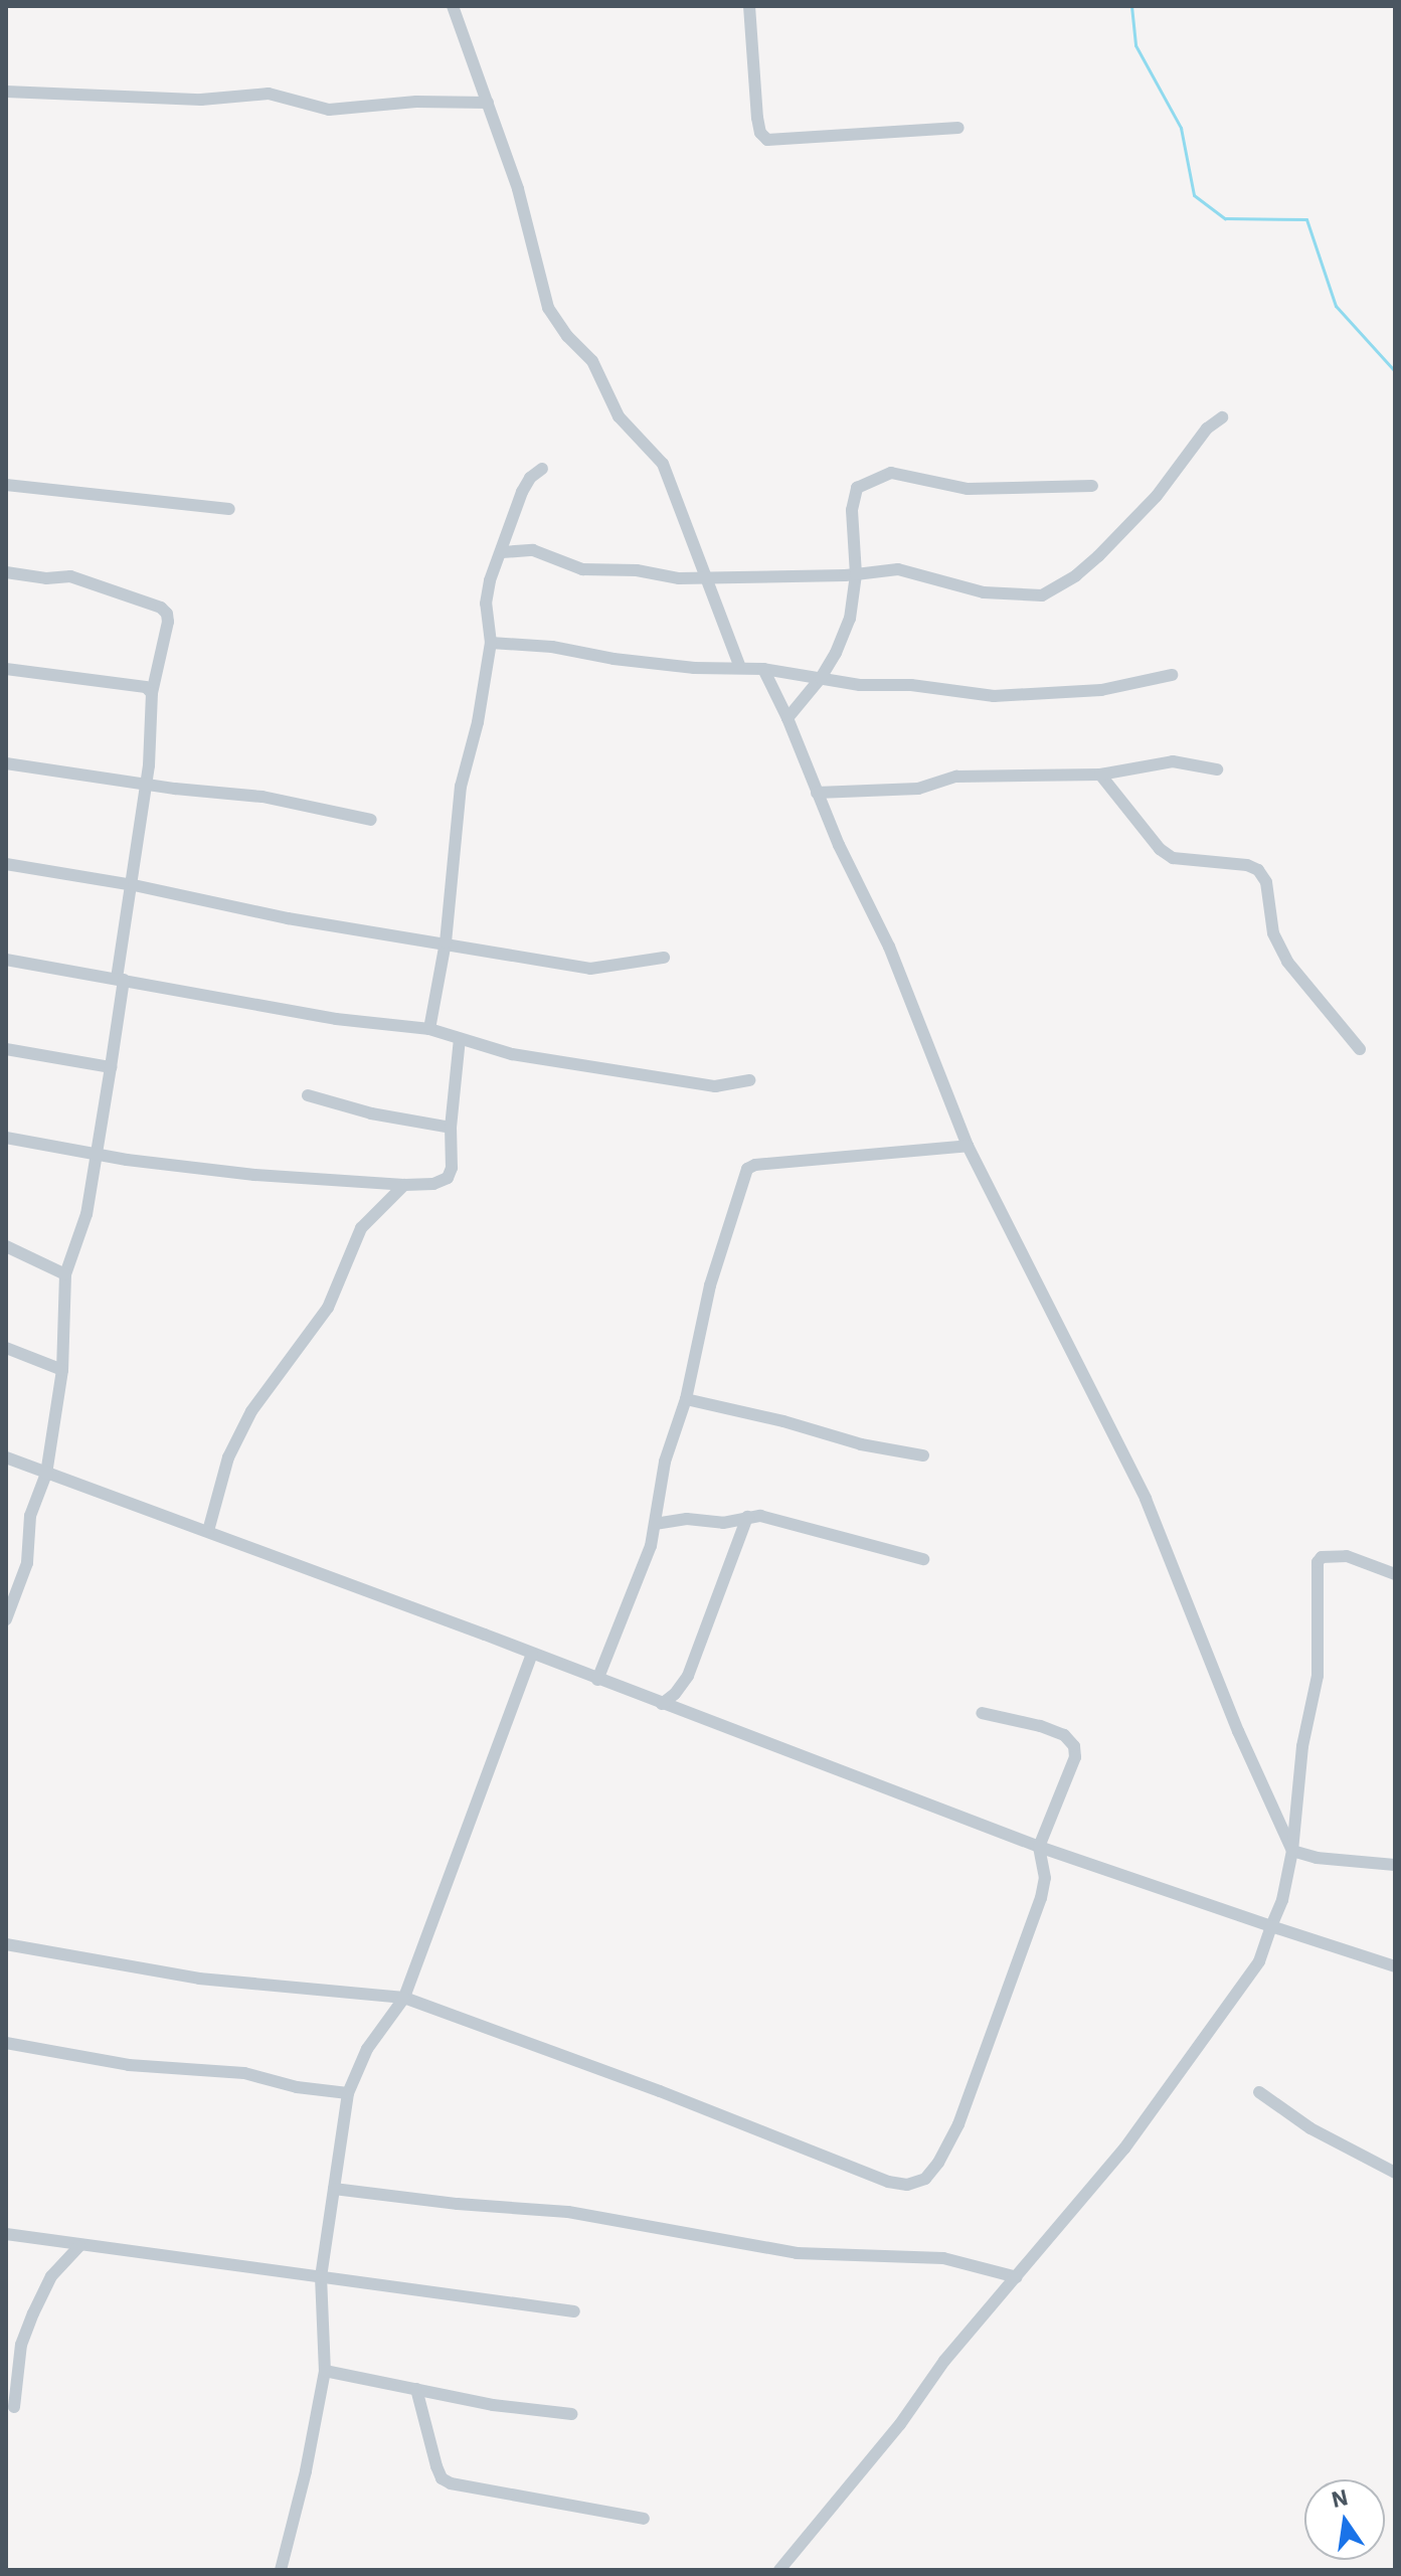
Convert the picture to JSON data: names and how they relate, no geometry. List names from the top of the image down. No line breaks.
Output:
{"north":"top"}
